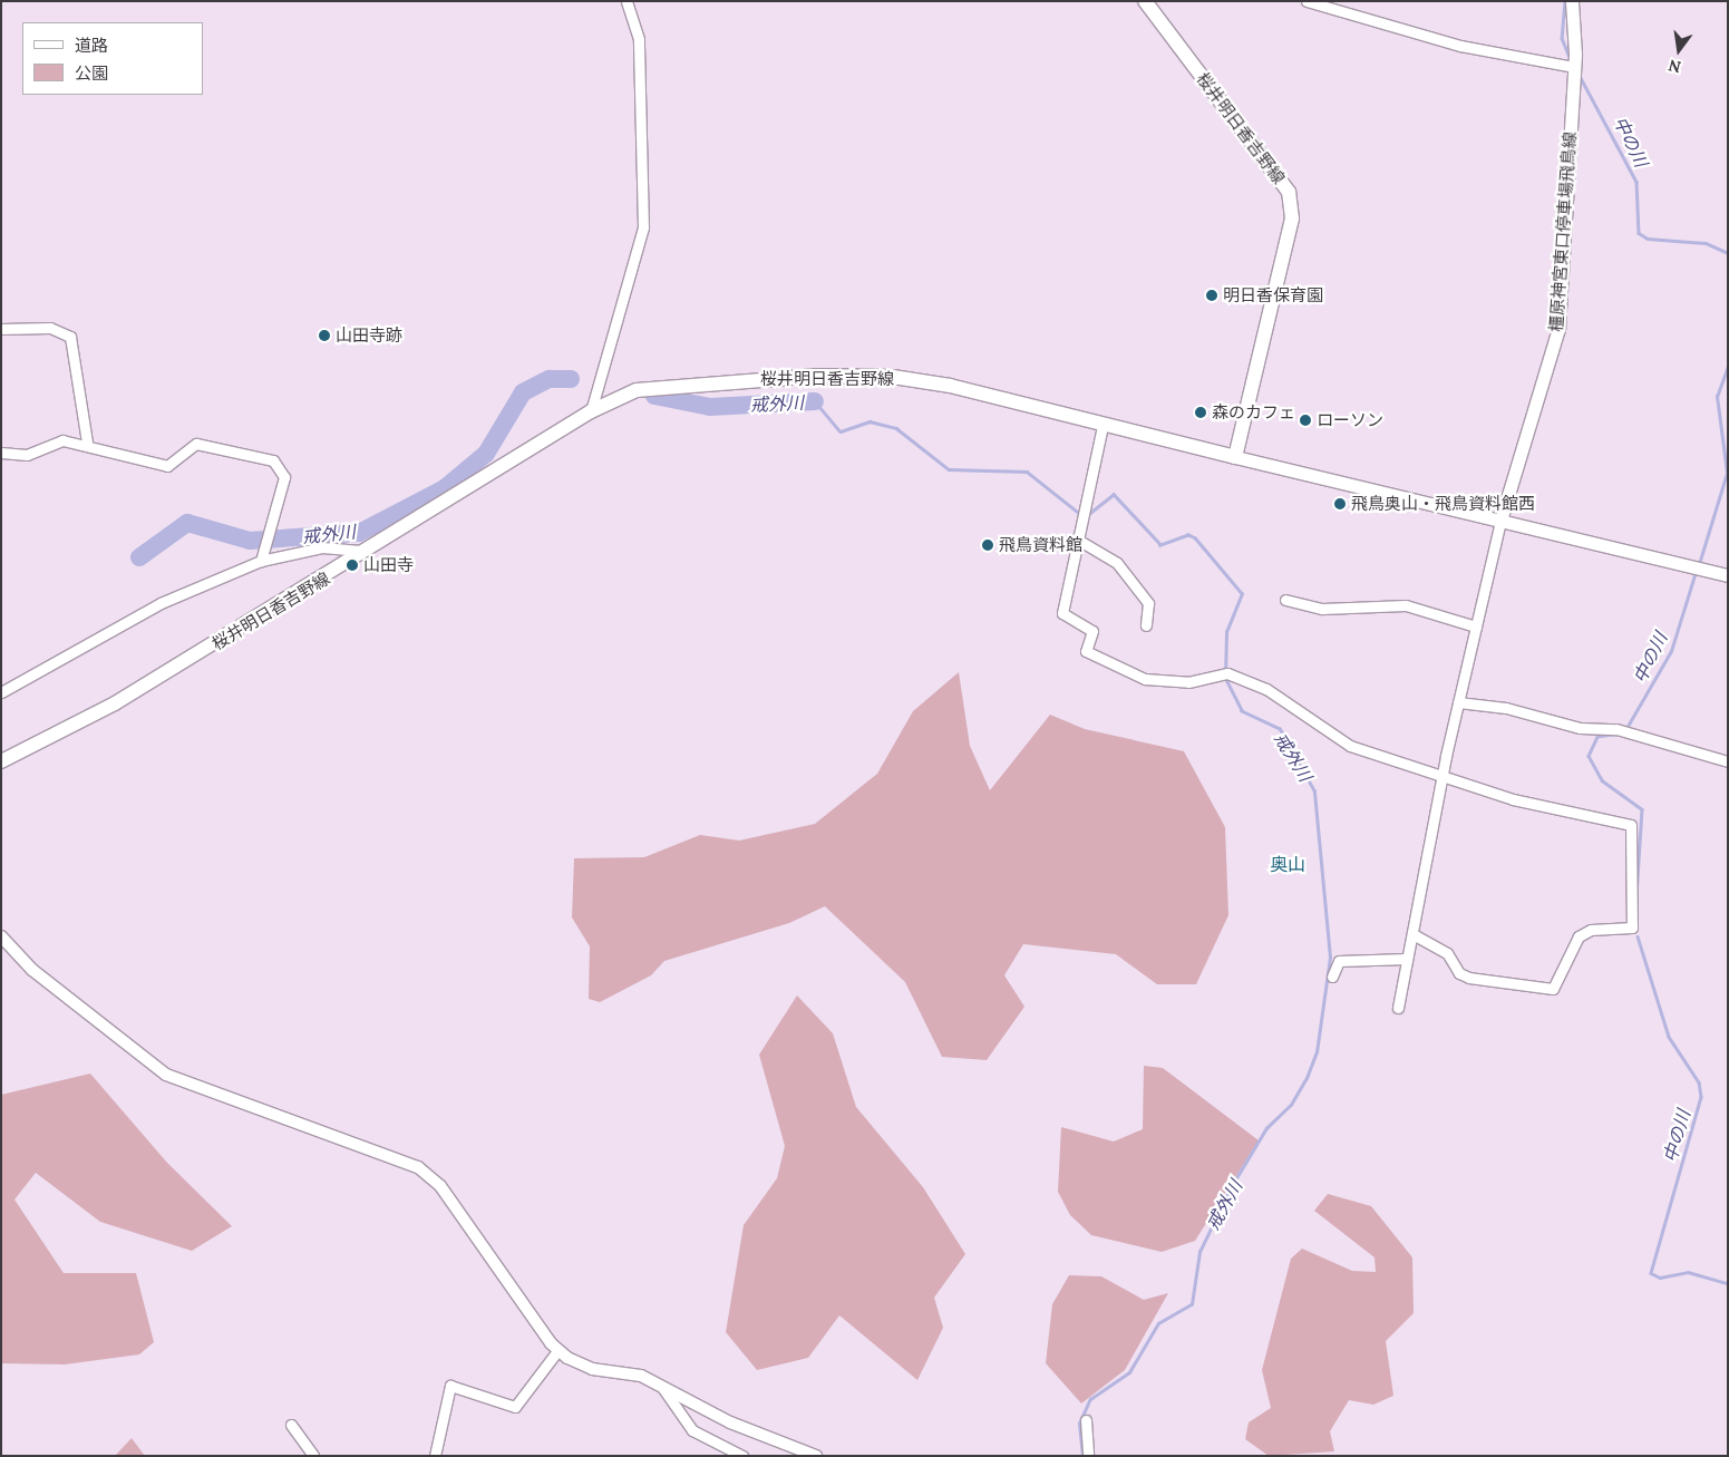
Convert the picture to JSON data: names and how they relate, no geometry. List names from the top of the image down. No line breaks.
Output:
{"streets":{"main road":["桜井明日香吉野線","橿原神宮東口停車場飛鳥線"]},"districts":["奥山"],"water":["中の川","戒外川"],"places":["明日香保育園","山田寺跡","森のカフェ","ローソン","飛鳥奥山・飛鳥資料館西","飛鳥資料館","山田寺"],"legend":["道路","公園"],"north":"bottom"}
